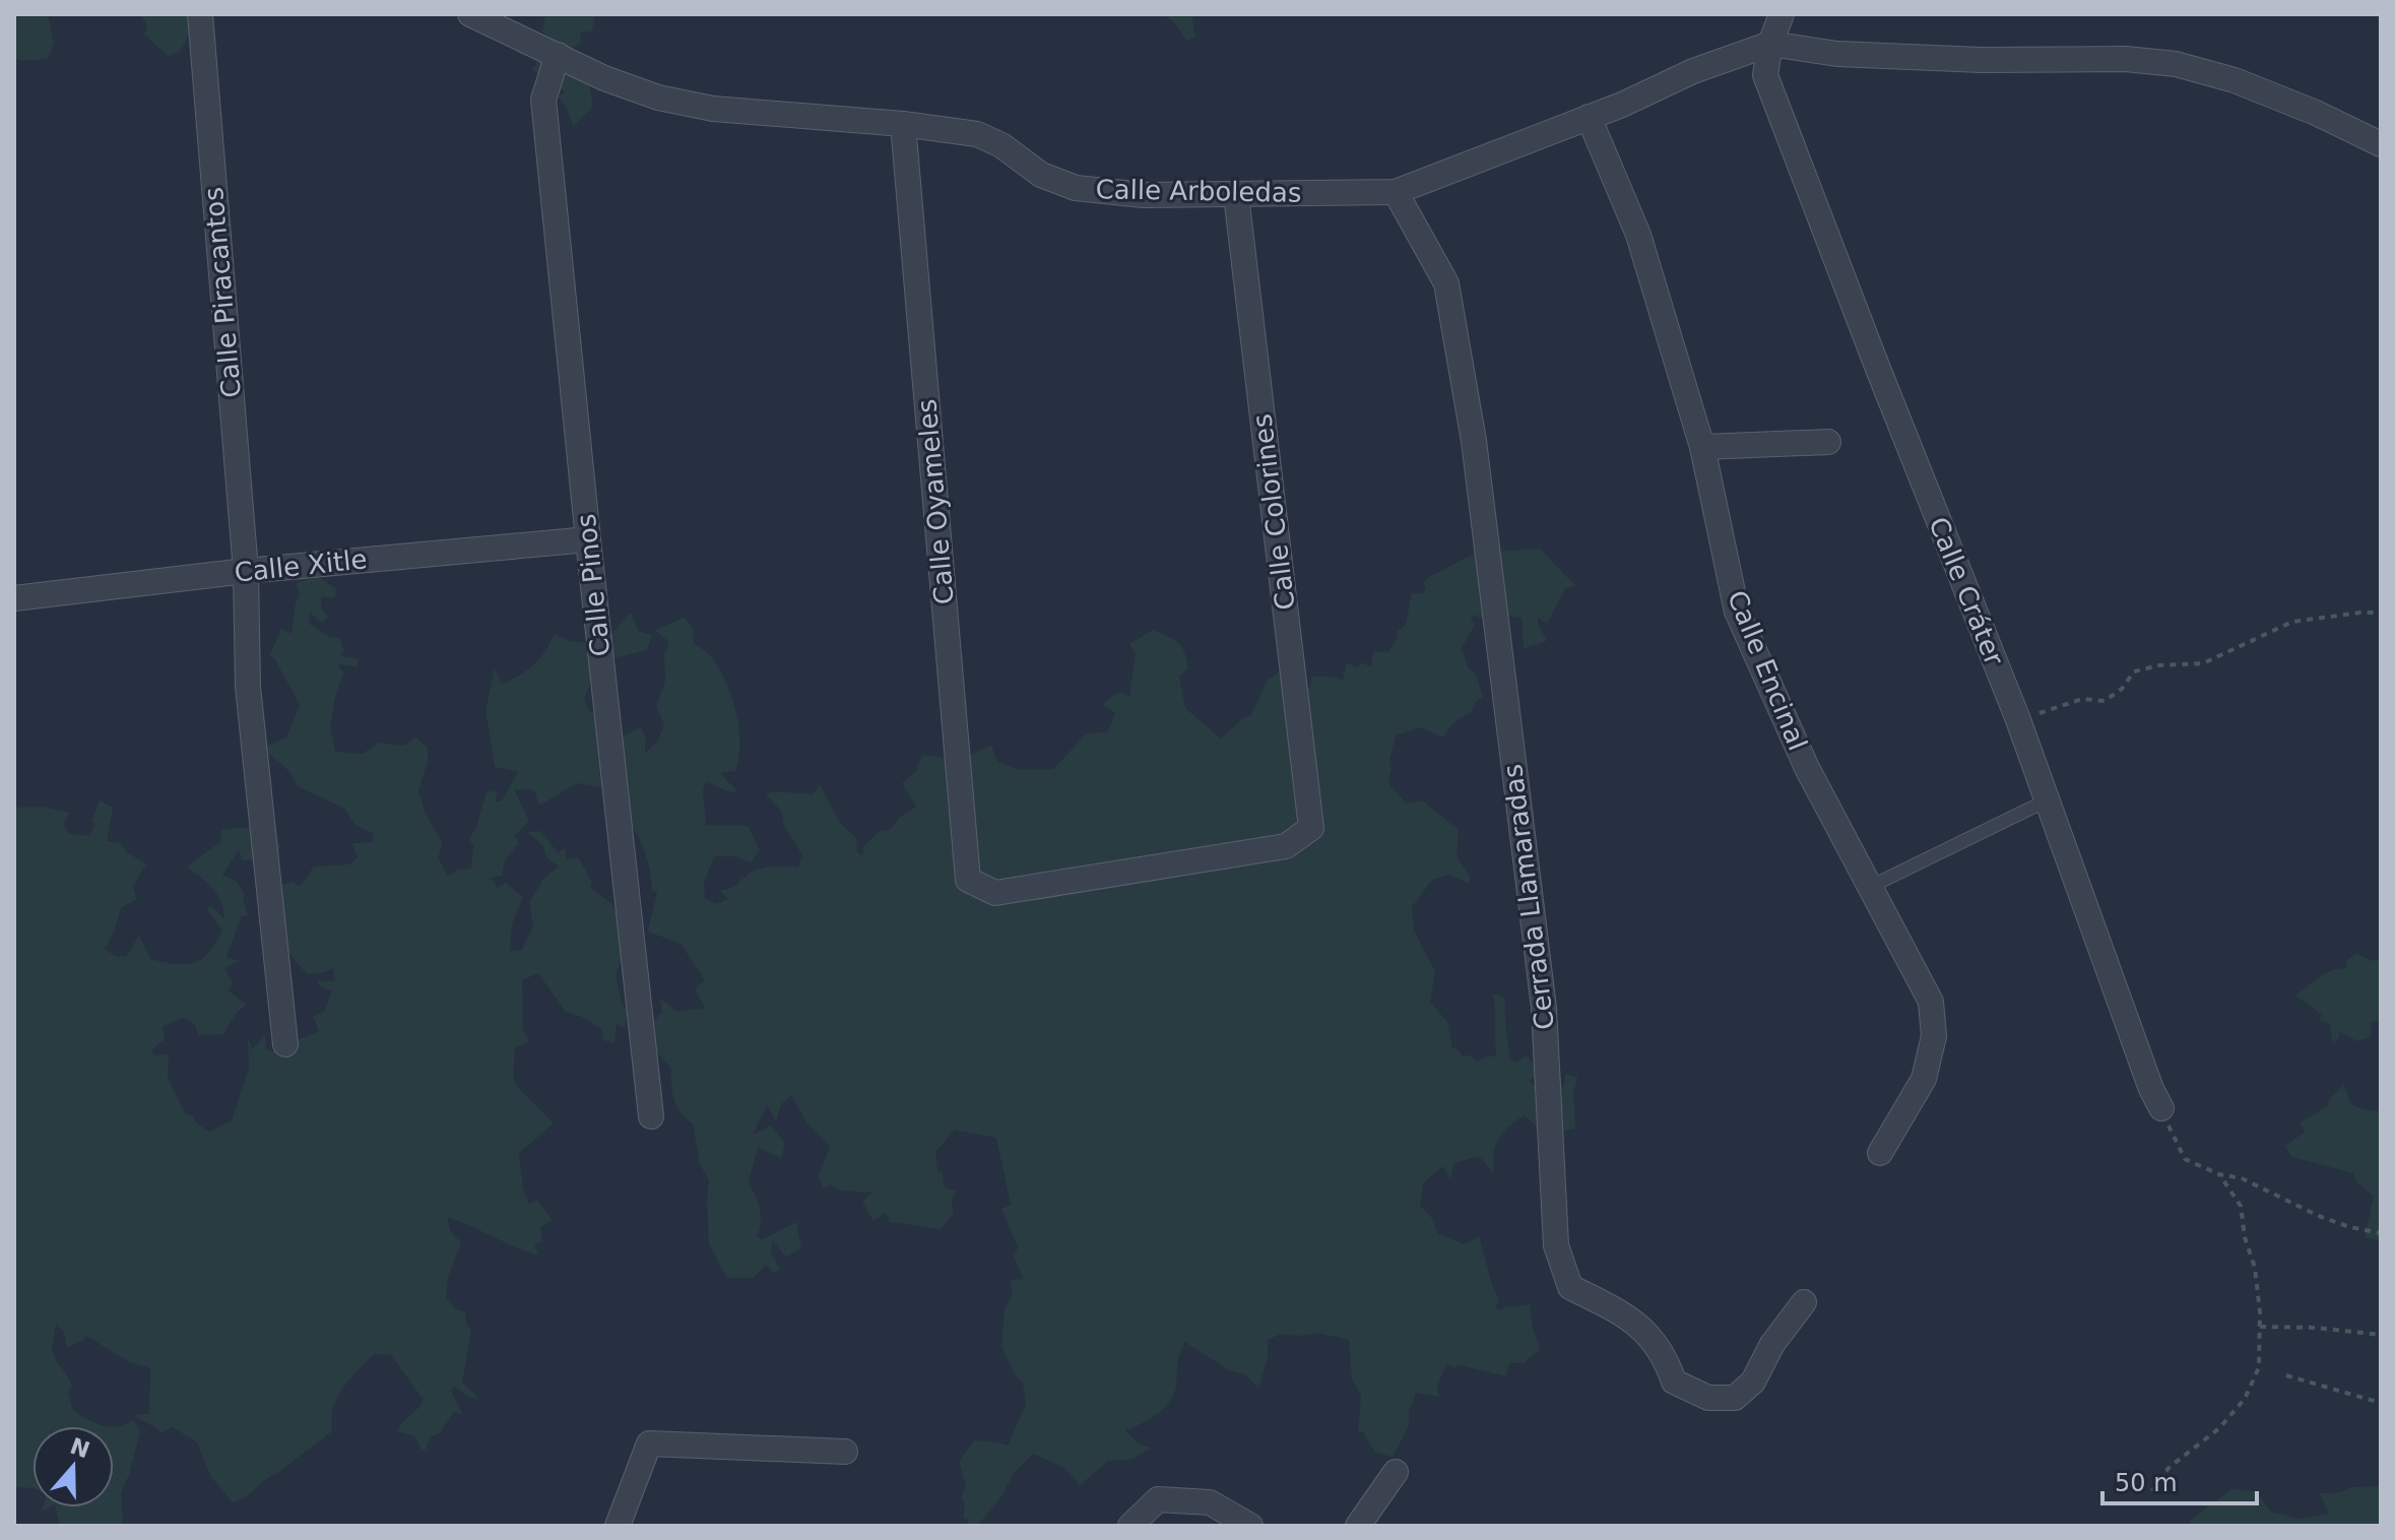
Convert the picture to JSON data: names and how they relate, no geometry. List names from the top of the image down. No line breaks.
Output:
{"streets":{"street":["Calle Arboledas","Calle Piracantos","Calle Oyameles","Calle Colorines","Calle Xitle","Calle Pinos","Calle Cráter","Calle Encinal","Cerrada Llamaradas"]},"crossings":[["Calle Arboledas","Calle Oyameles"],["Calle Arboledas","Calle Colorines"],["Calle Arboledas","Calle Pinos"],["Calle Arboledas","Calle Cráter"],["Calle Arboledas","Calle Encinal"],["Calle Arboledas","Cerrada Llamaradas"],["Calle Piracantos","Calle Xitle"],["Calle Oyameles","Calle Colorines"],["Calle Xitle","Calle Pinos"]],"scale_bar":"50 m","north":"top"}
